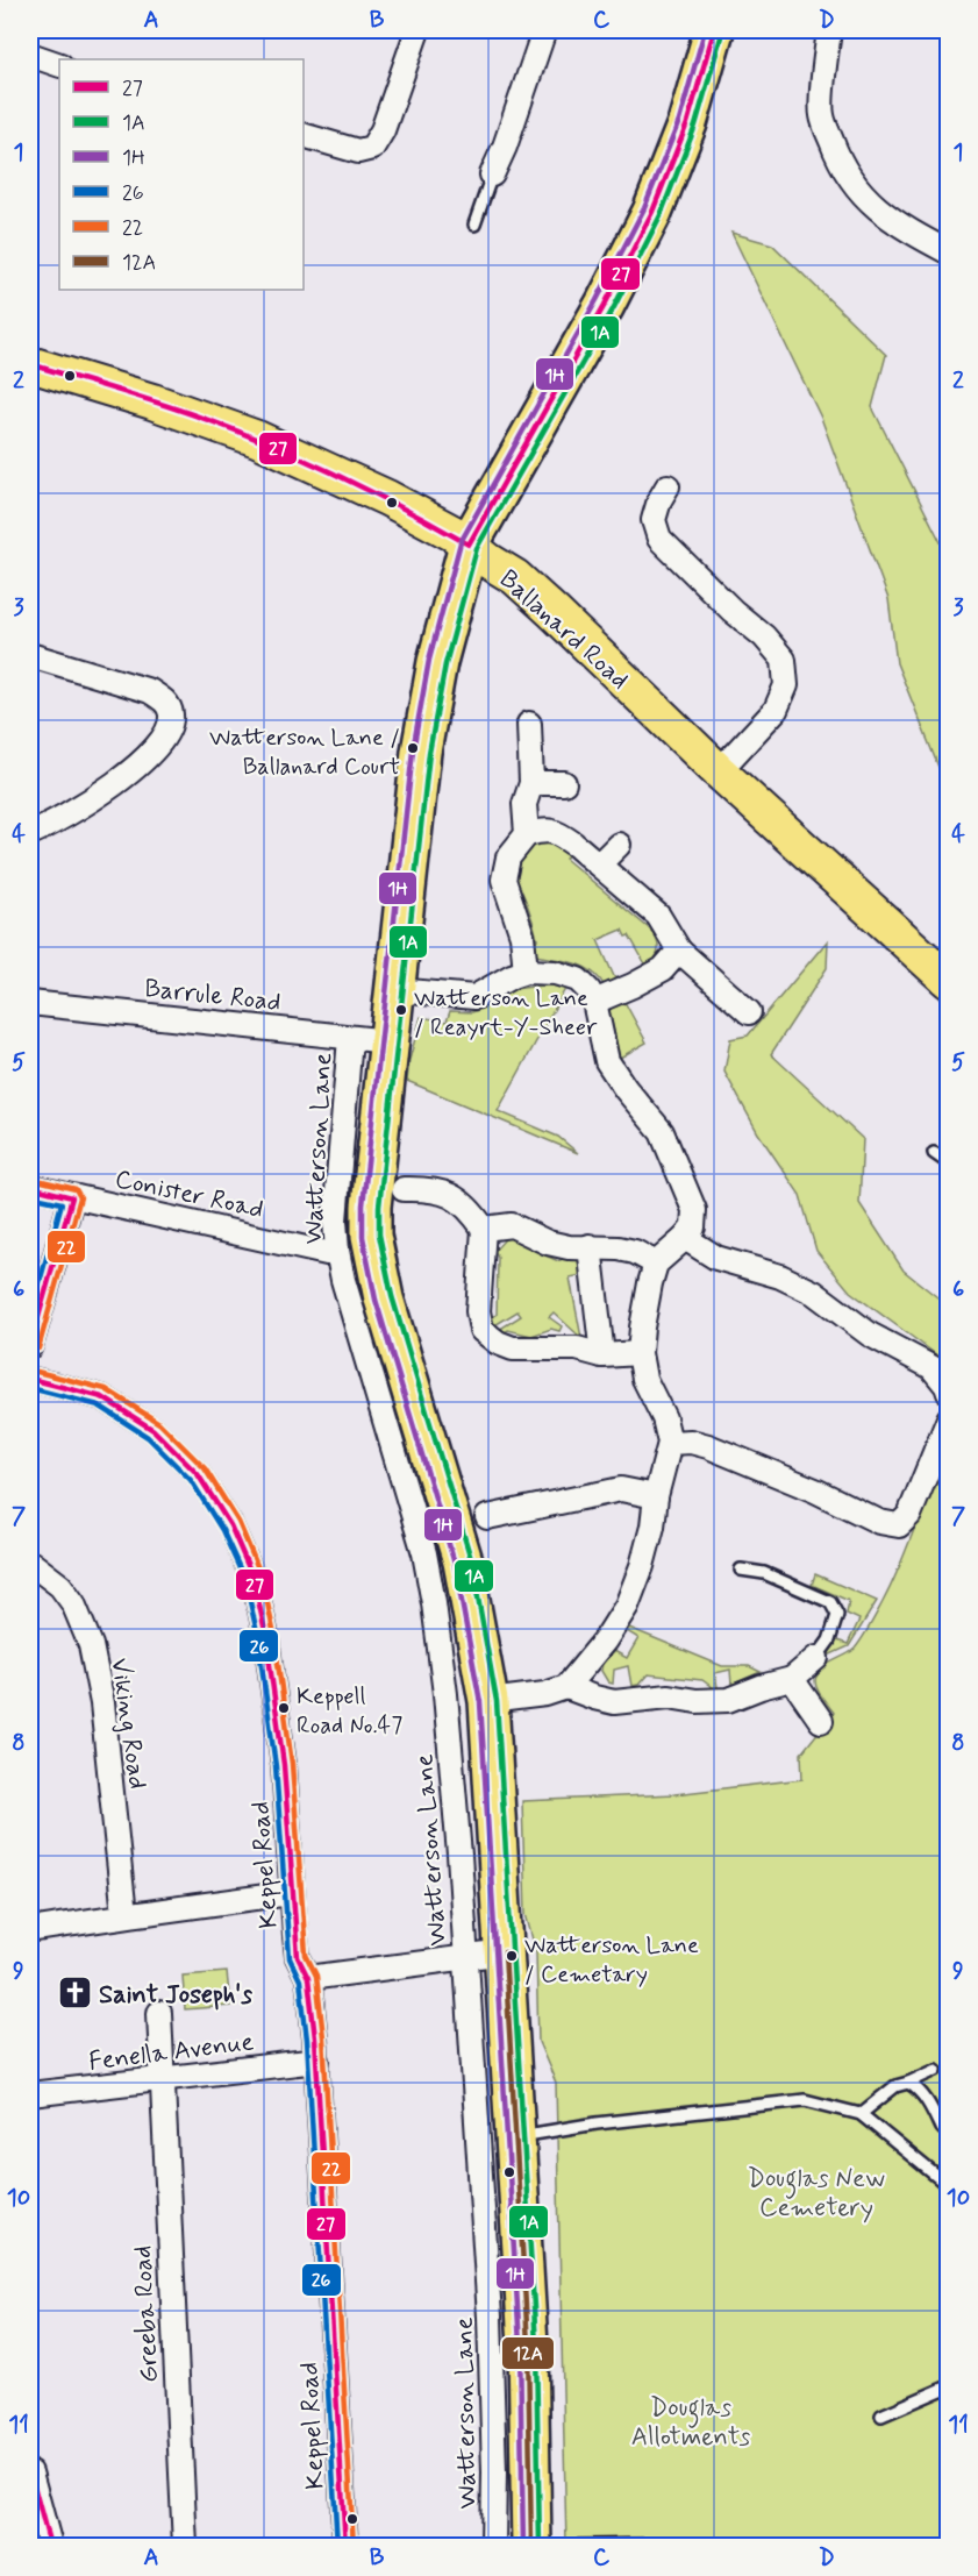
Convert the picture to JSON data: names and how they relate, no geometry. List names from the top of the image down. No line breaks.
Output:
{"streets":{"main road":["Ballanard Road"],"street":["Barrule Road","Watterson Lane","Conister Road","Viking Road","Keppel Road","Fenella Avenue","Greeba Road"]},"crossings":[["Barrule Road","Watterson Lane"],["Watterson Lane","Conister Road"],["Keppel Road","Fenella Avenue"],["Fenella Avenue","Greeba Road"]],"parks":["Douglas New Cemetery","Douglas Allotments"],"places":{"other":["Watterson Lane / Ballanard Court","Watterson Lane / Reayrt-Y-Sheer","Keppell Road No.47","Watterson Lane / Cemetary"],"church":["Saint Joseph's"]},"lines":["transit line 27","transit line 1H","transit line 1A","transit line 22","transit line 26","transit line 12A"],"legend":["27","1A","1H","26","22","12A"],"grid":{"columns":["A","B","C","D"],"rows":["1","2","3","4","5","6","7","8","9","10","11"]}}
